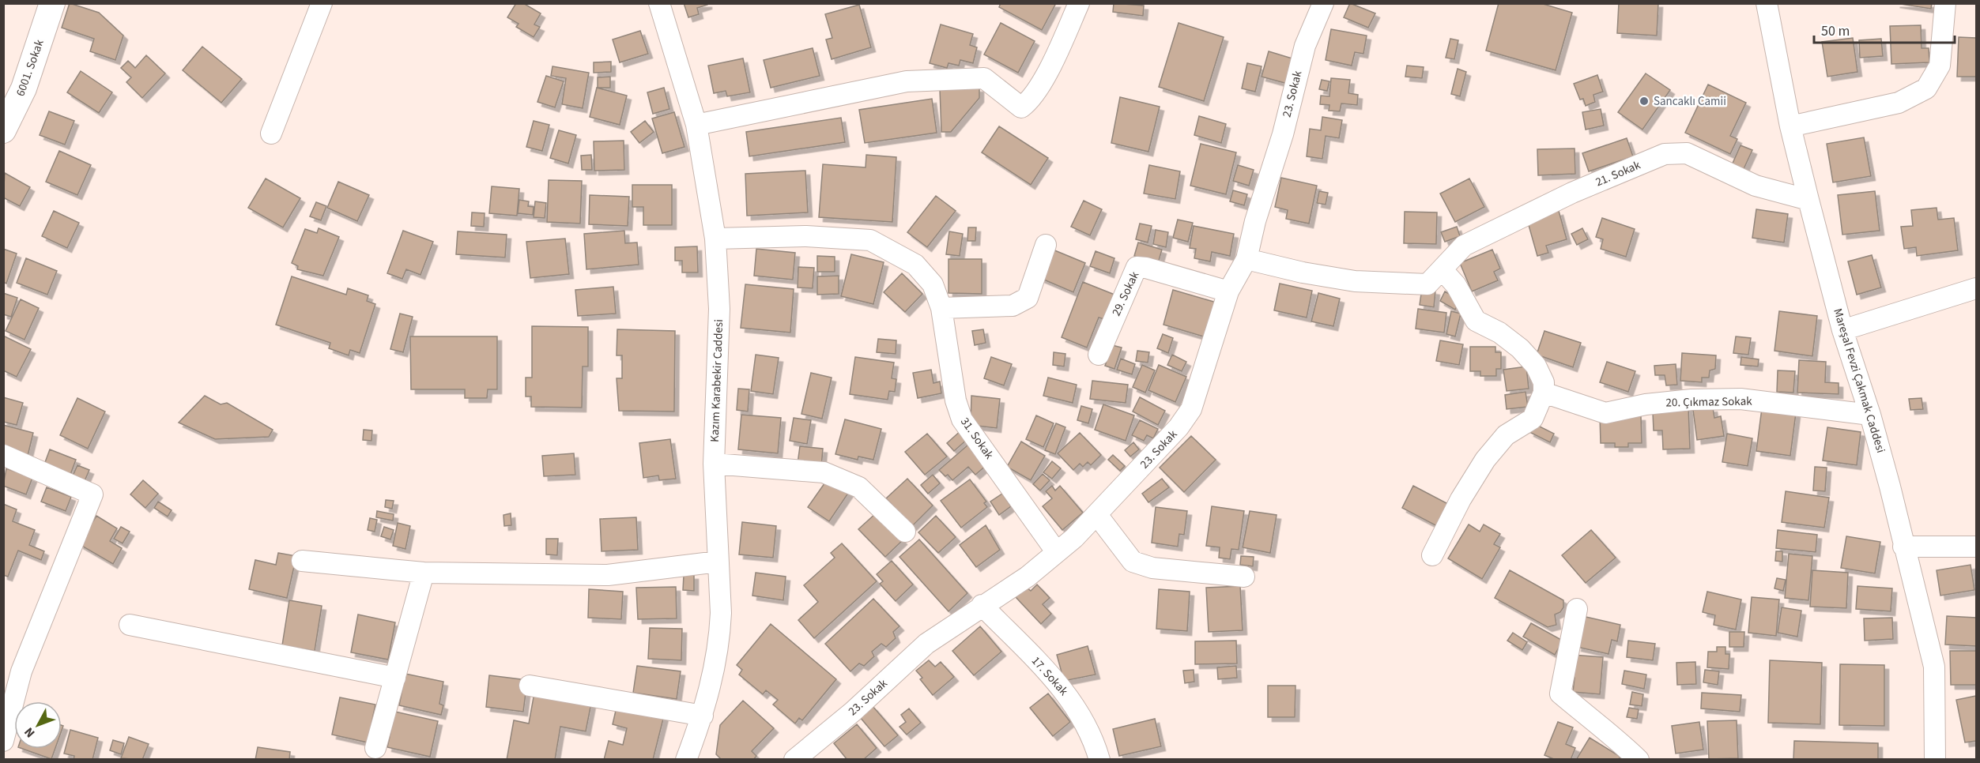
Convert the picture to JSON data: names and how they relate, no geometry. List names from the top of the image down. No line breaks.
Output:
{"streets":{"street":["6001. Sokak","23. Sokak","21. Sokak","29. Sokak","Kazım Karabekir Caddesi","Mareşal Fevzi Çakmak Caddesi","20. Çıkmaz Sokak","31. Sokak","17. Sokak"]},"crossings":[["23. Sokak","21. Sokak"],["23. Sokak","29. Sokak"],["23. Sokak","31. Sokak"],["23. Sokak","17. Sokak"],["21. Sokak","Mareşal Fevzi Çakmak Caddesi"],["Kazım Karabekir Caddesi","31. Sokak"],["Mareşal Fevzi Çakmak Caddesi","20. Çıkmaz Sokak"]],"places":["Sancaklı Camii"],"scale_bar":"50 m","north":"bottom left"}
